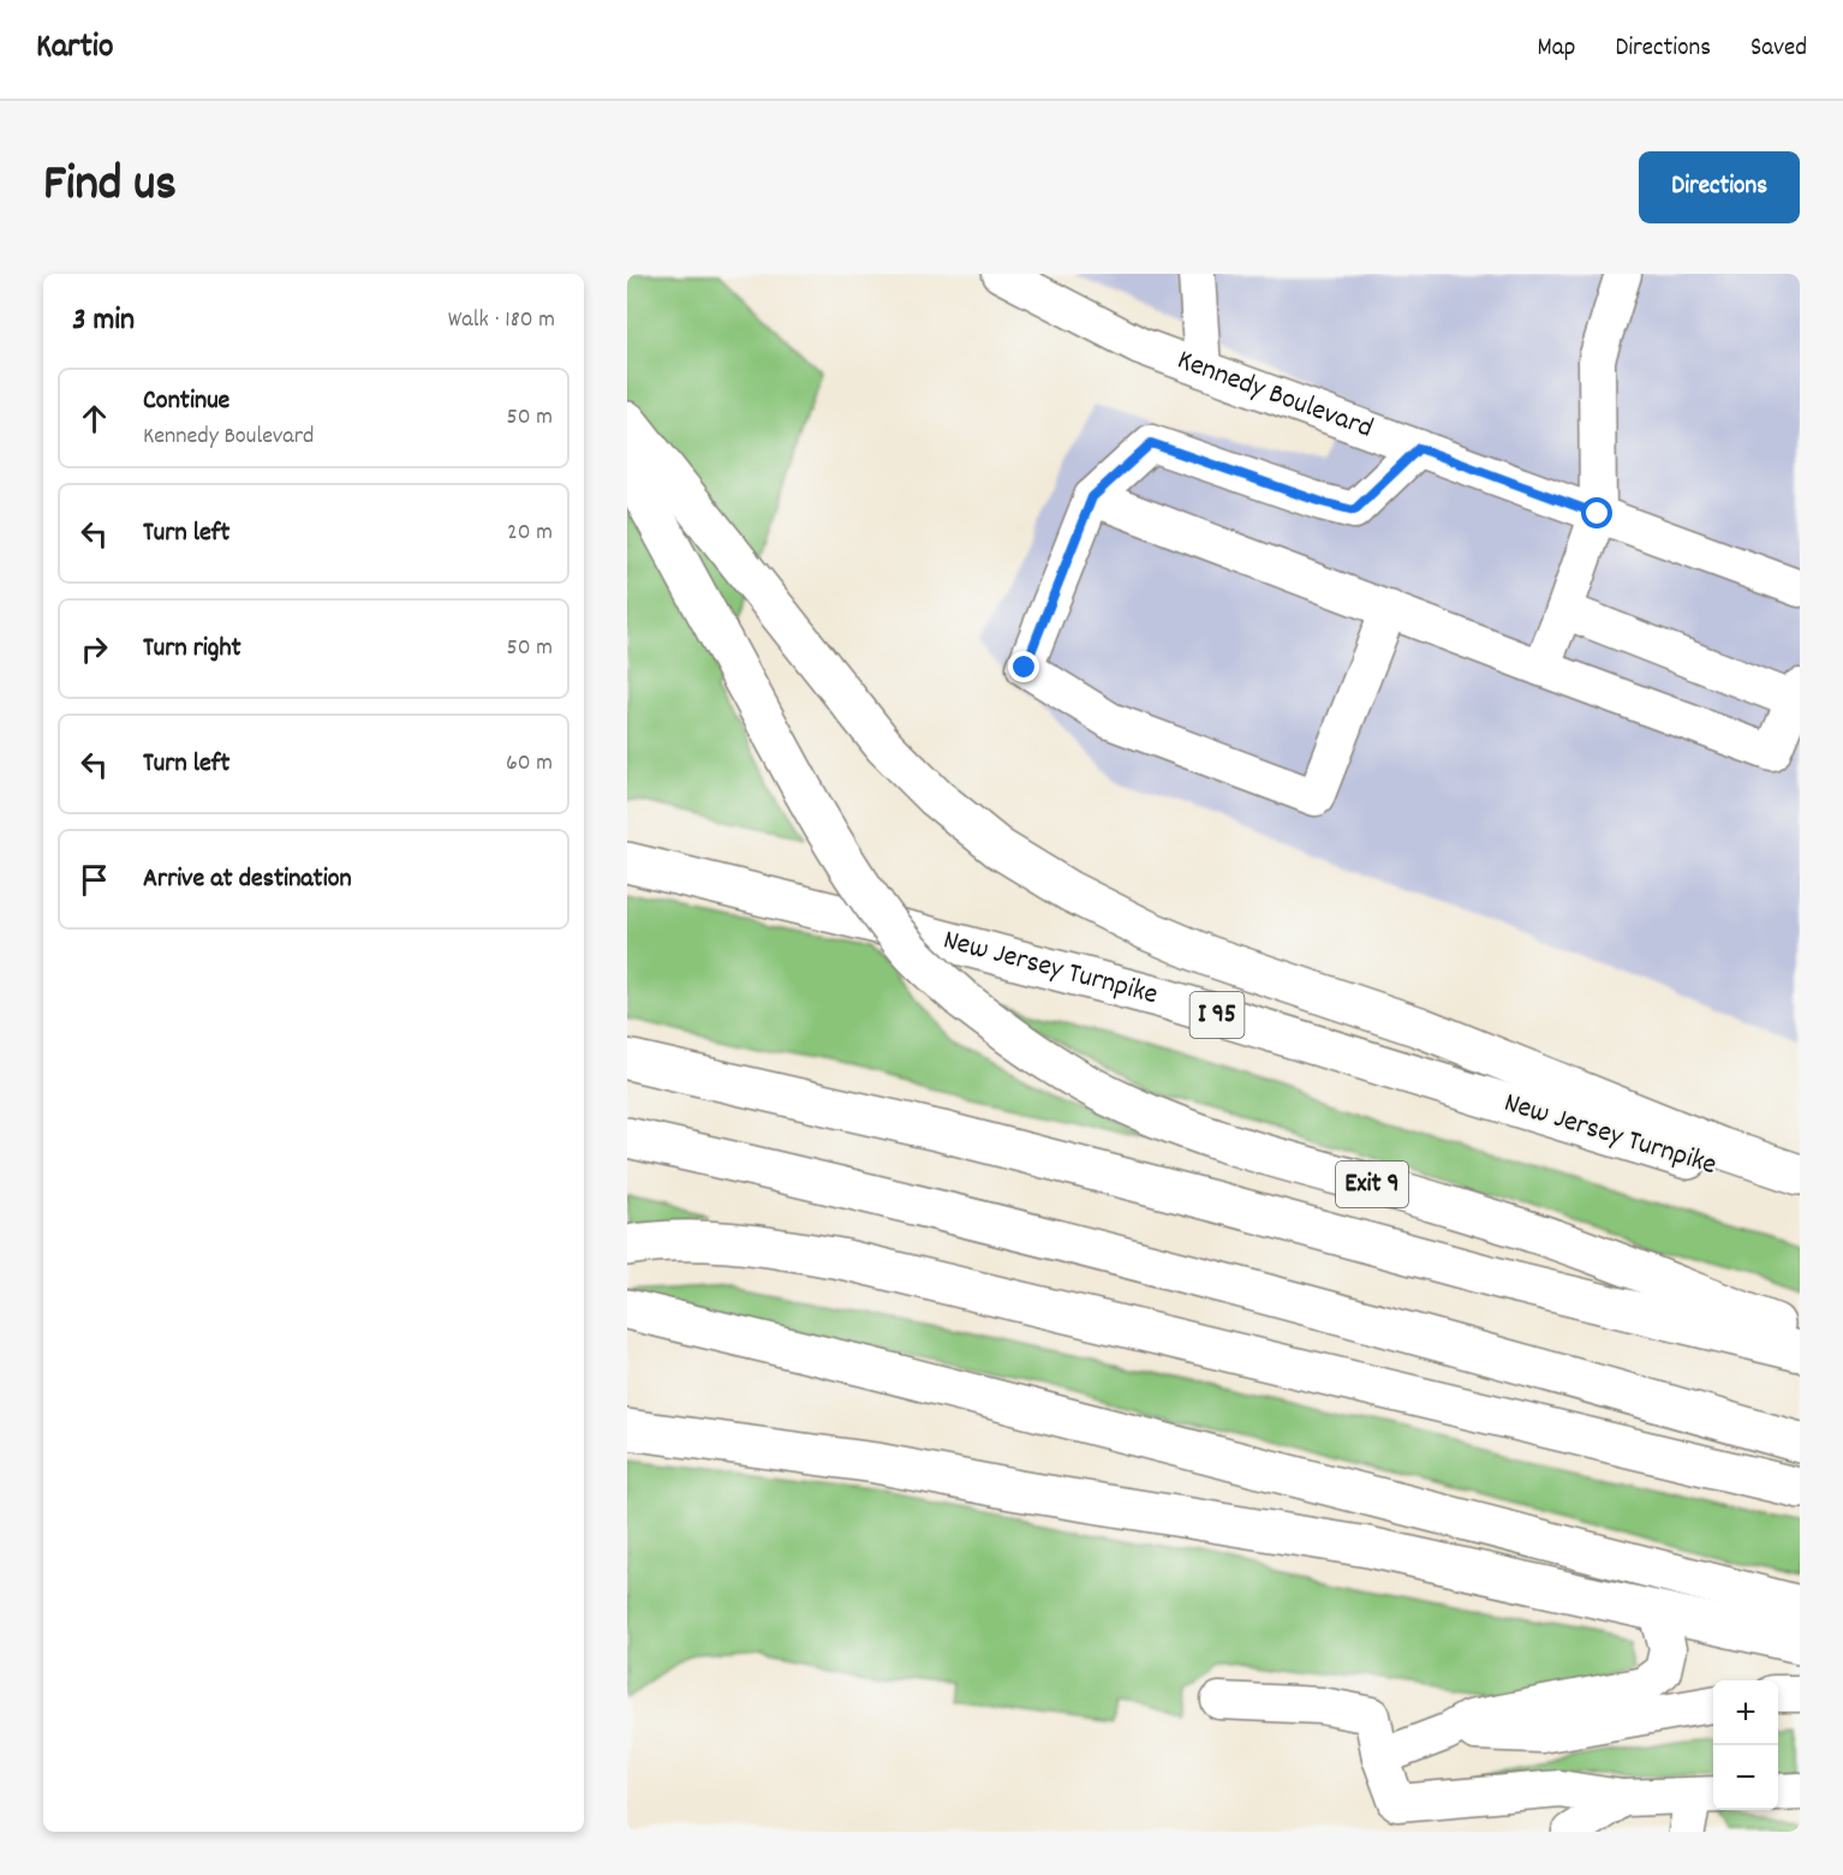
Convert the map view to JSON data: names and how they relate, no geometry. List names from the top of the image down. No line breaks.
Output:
{"streets":{"highway":["New Jersey Turnpike","I 95","Exit 9"],"street":["Kennedy Boulevard"]},"page":{"header":"Kartio","nav":["Map","Directions","Saved"],"title":"Find us","buttons":"Directions","heading":["3 min","Walk · 180 m"],"list":[["Continue","Kennedy Boulevard","50 m"],["Turn left","20 m"],["Turn right","50 m"],["Turn left","60 m"],"Arrive at destination"],"map_buttons":["+","−"]}}
